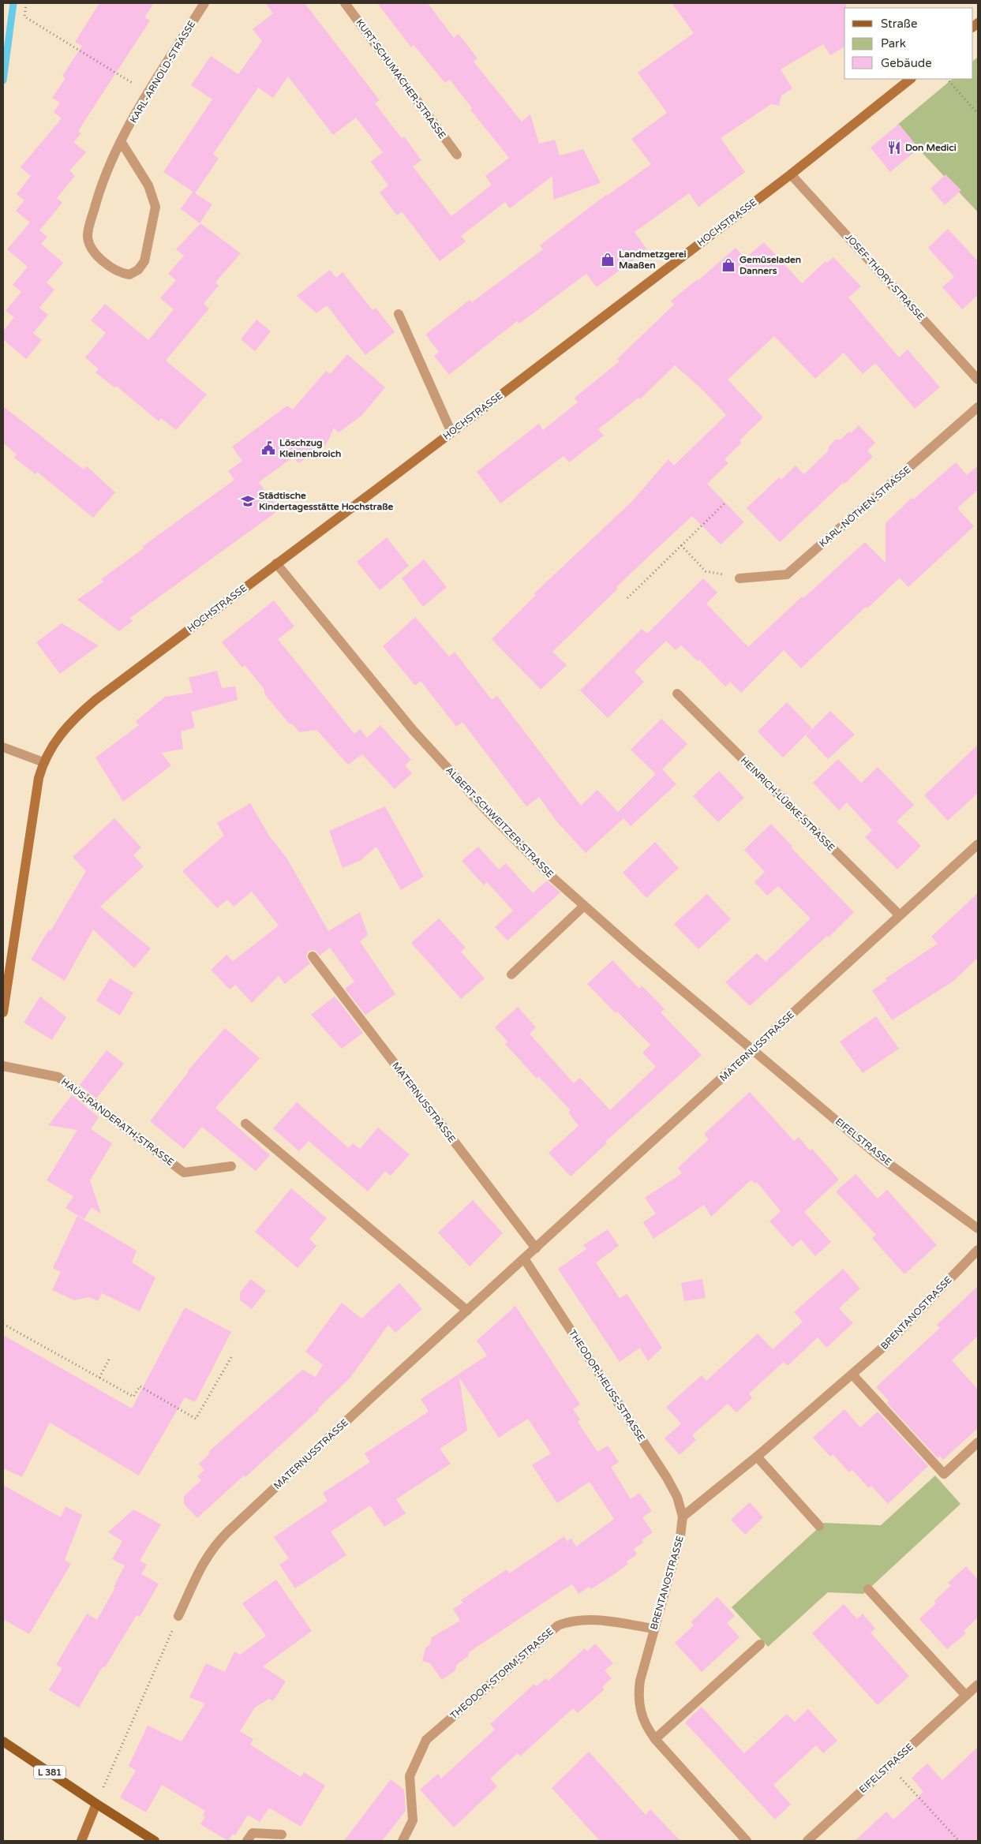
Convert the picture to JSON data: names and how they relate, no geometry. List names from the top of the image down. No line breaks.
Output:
{"streets":{"main road":["L 381"],"street":["KARL-ARNOLD-STRASSE","KURT-SCHUMACHER-STRASSE","HOCHSTRASSE","JOSEF-THORY-STRASSE","KARL-NÖTHEN-STRASSE","HEINRICH-LÜBKE-STRASSE","ALBERT-SCHWEITZER-STRASSE","MATERNUSSTRASSE","HAUS-RANDERATH-STRASSE","EIFELSTRASSE","BRENTANOSTRASSE","THEODOR-HEUSS-STRASSE","THEODOR-STORM-STRASSE"]},"crossings":[["HOCHSTRASSE","JOSEF-THORY-STRASSE"],["HOCHSTRASSE","ALBERT-SCHWEITZER-STRASSE"],["HEINRICH-LÜBKE-STRASSE","MATERNUSSTRASSE"],["ALBERT-SCHWEITZER-STRASSE","MATERNUSSTRASSE"],["ALBERT-SCHWEITZER-STRASSE","EIFELSTRASSE"],["MATERNUSSTRASSE","EIFELSTRASSE"],["MATERNUSSTRASSE","THEODOR-HEUSS-STRASSE"],["BRENTANOSTRASSE","THEODOR-HEUSS-STRASSE"],["BRENTANOSTRASSE","THEODOR-STORM-STRASSE"]],"places":{"restaurant":["Don Medici"],"shop":["Landmetzgerei Maaßen","Gemüseladen Danners"],"public building":["Löschzug Kleinenbroich"],"school or university":["Städtische Kindertagesstätte Hochstraße"]},"legend":["Straße","Park","Gebäude"]}
